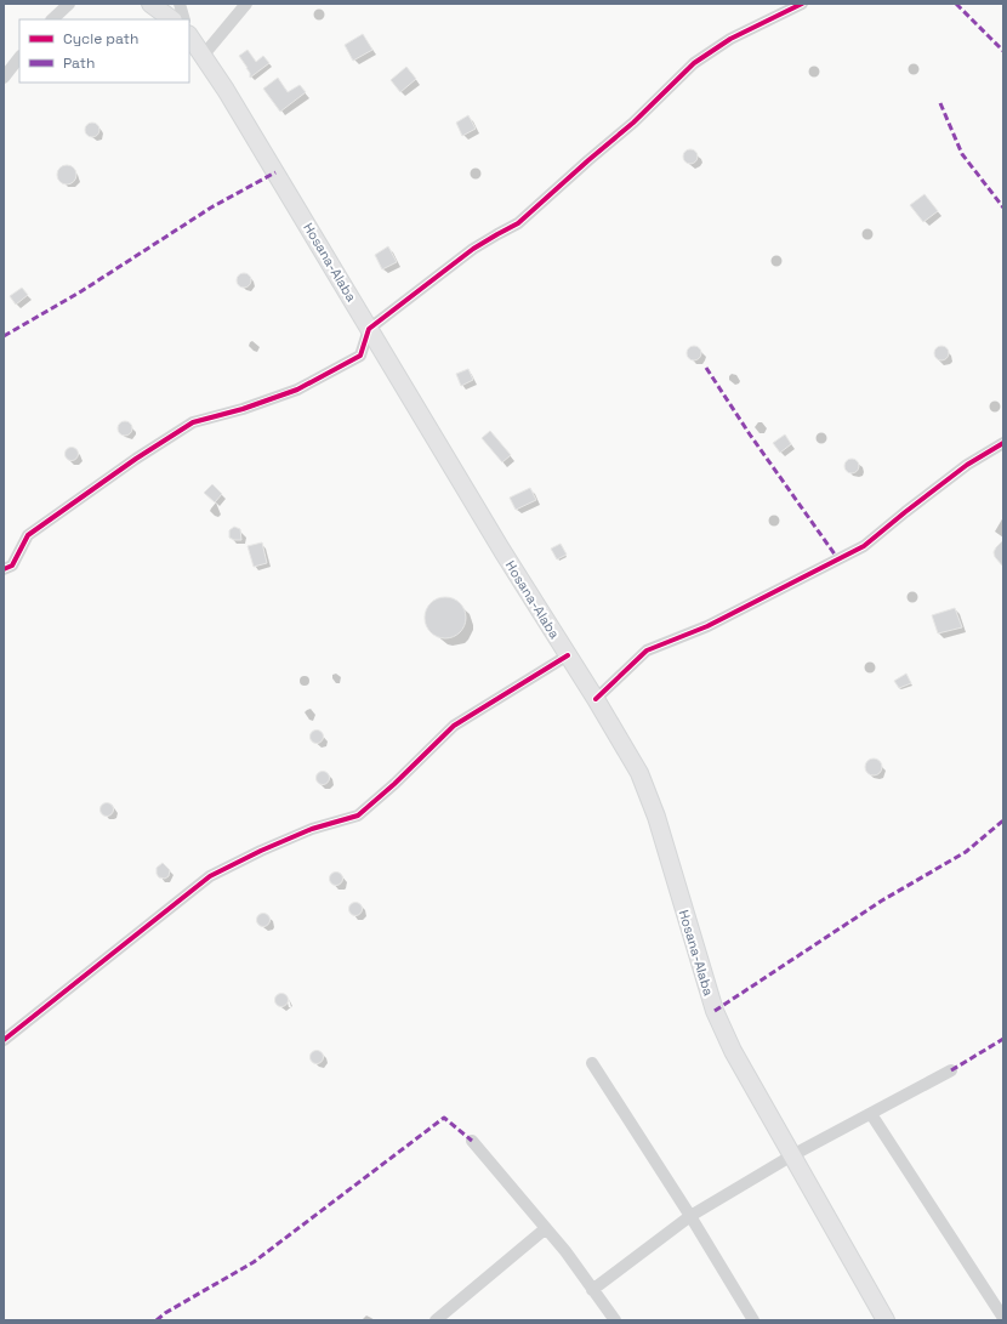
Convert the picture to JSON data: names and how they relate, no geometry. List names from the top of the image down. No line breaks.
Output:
{"streets":{"main road":["Hosana-Alaba"]},"legend":["Cycle path","Path"]}
